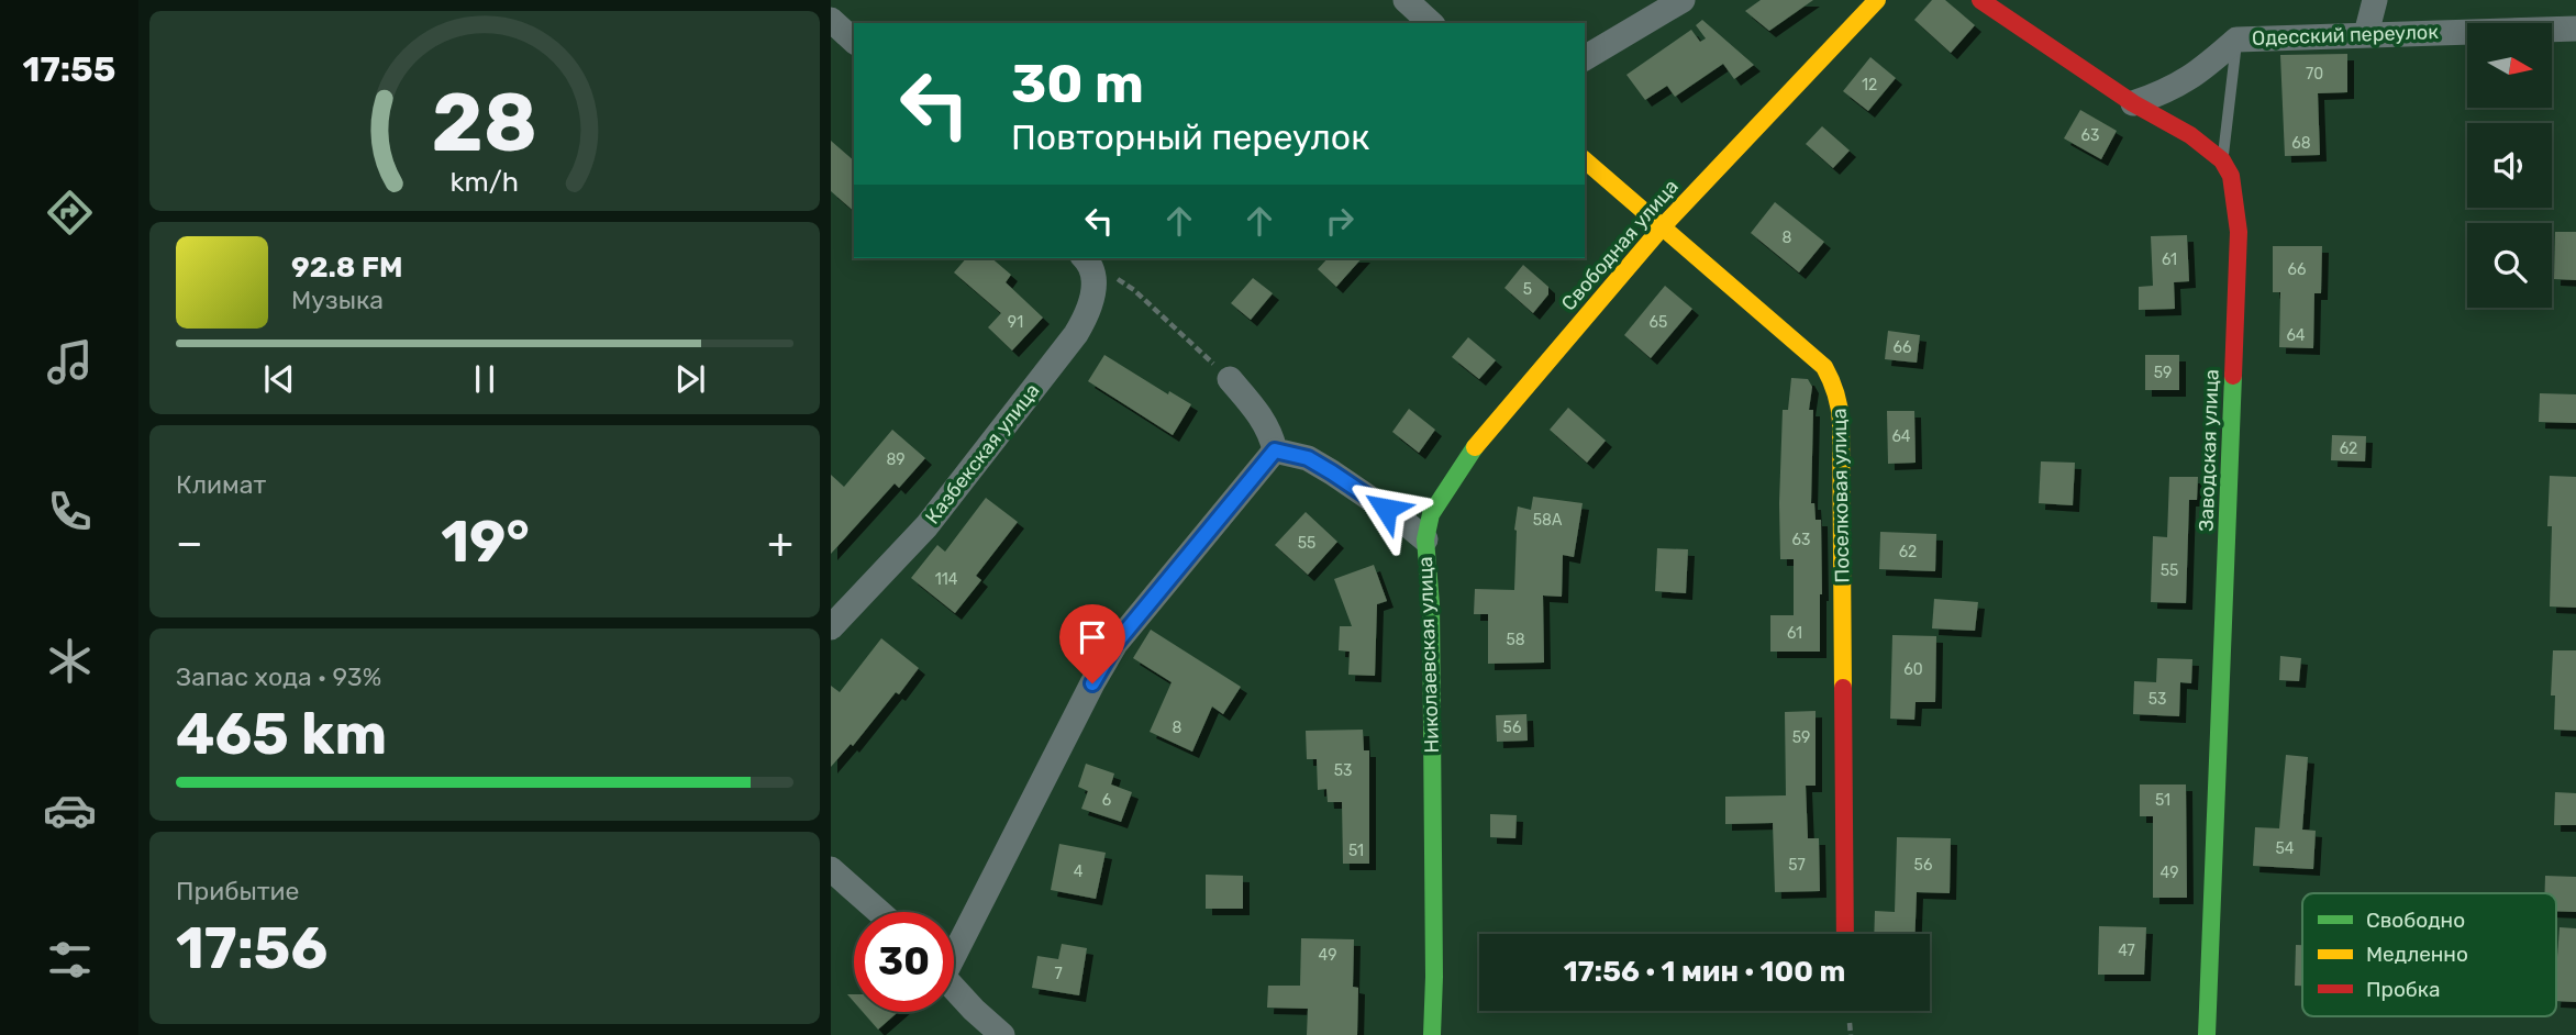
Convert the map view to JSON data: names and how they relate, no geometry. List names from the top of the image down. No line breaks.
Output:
{"streets":{"street":["Одесский переулок","Свободная улица","Заводская улица","Казбекская улица","Поселковая улица","Николаевская улица"]},"crossings":[["Свободная улица","Поселковая улица"],["Свободная улица","Николаевская улица"]],"house_numbers":["70","12","63","68","8","61","66","5","91","65","64","66","59","64","62","89","58А","63","55","62","55","114","61","58","60","53","8","56","59","53","6","51","54","51","57","56","4","49","47","49","7"],"legend":["Свободно","Медленно","Пробка"],"north":"right","page":{"tabs":"17:55","turn":["30 m","Повторный переулок"],"song":["92.8 FM","Музыка"],"tile":["Климат",["Запас хода · 93%","465 km"],["Прибытие","17:56"]],"heat":["−","19°","+"],"limit":"30","trip":"17:56 · 1 мин · 100 m","gauge":["28","km/h"]}}
